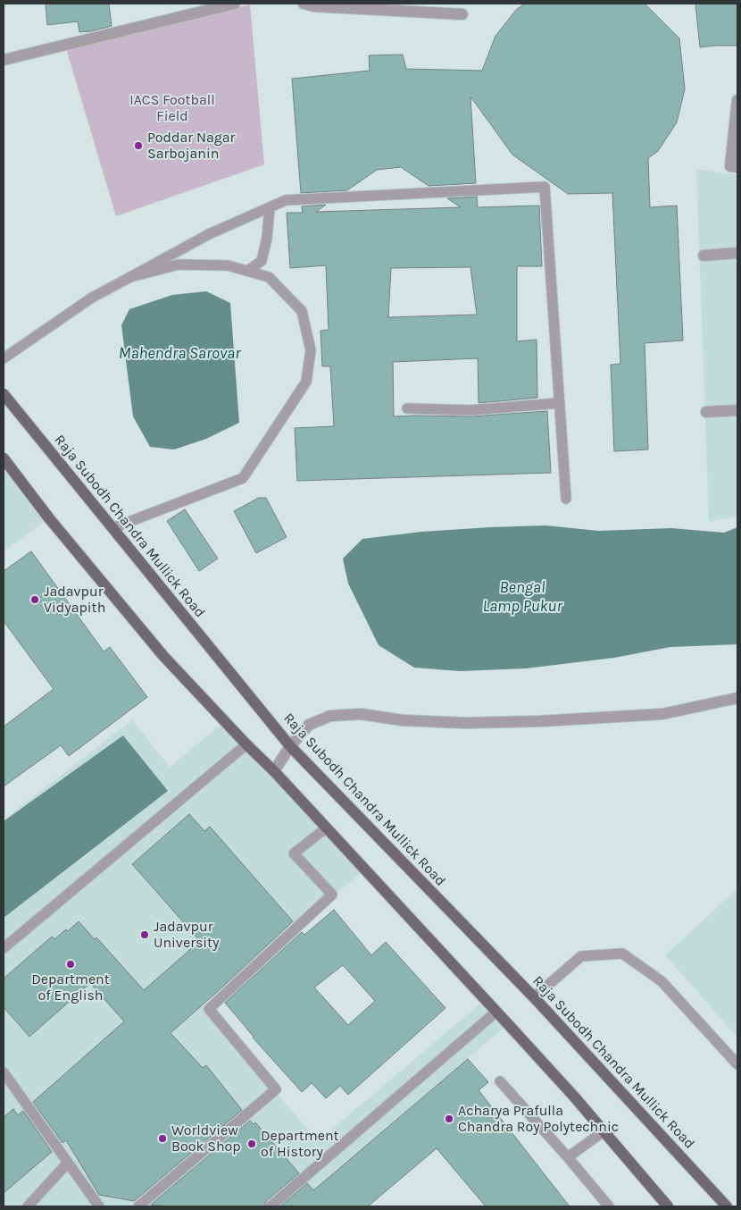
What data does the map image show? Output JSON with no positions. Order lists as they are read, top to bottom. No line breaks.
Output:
{"streets":{"main road":["Raja Subodh Chandra Mullick Road"]},"water":["Mahendra Sarovar","Bengal Lamp Pukur"],"parks":["IACS Football Field"],"places":["Poddar Nagar Sarbojanin","Jadavpur Vidyapith","Jadavpur University","Department of English","Acharya Prafulla Chandra Roy Polytechnic","Worldview Book Shop","Department of History"]}
